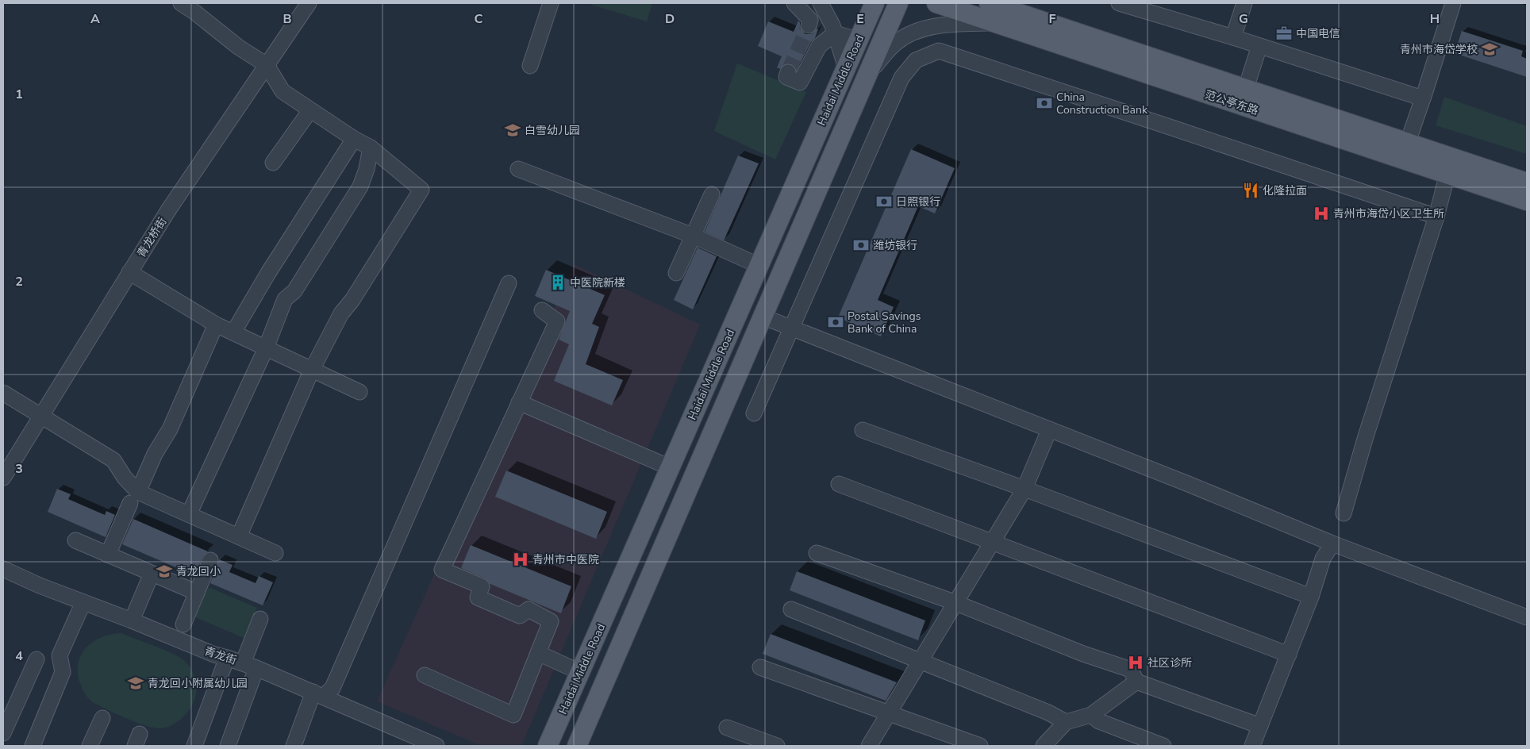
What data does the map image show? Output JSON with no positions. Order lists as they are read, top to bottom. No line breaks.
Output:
{"streets":{"main road":["Haidai Middle Road","范公亭东路"],"street":["青龙桥街","青龙街"]},"places":{"office":["中国电信"],"school or university":["青州市海岱学校","白雪幼儿园","青龙回小","青龙回小附属幼儿园"],"bank":["China Construction Bank","日照银行","潍坊银行","Postal Savings Bank of China"],"restaurant":["化隆拉面"],"hospital":["青州市海岱小区卫生所","青州市中医院","社区诊所"],"building":["中医院新楼"]},"grid":{"columns":["A","B","C","D","E","F","G","H"],"rows":["1","2","3","4"]}}
